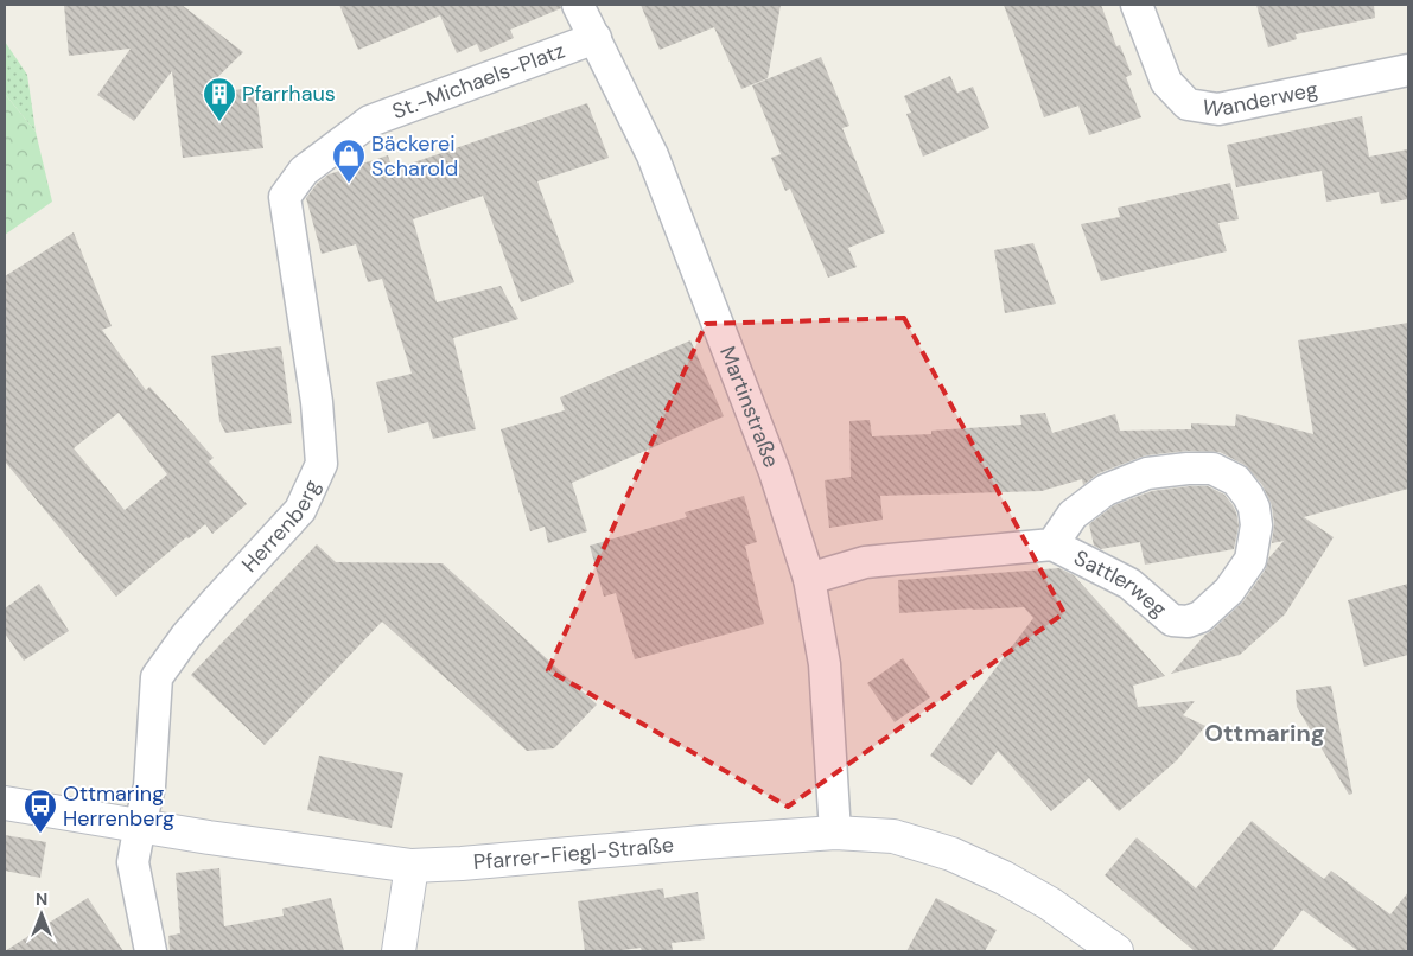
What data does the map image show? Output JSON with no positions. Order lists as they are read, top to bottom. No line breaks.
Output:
{"streets":{"main road":["Pfarrer-Fiegl-Straße"],"street":["St.-Michaels-Platz","Wanderweg","Martinstraße","Herrenberg","Sattlerweg"]},"crossings":[["St.-Michaels-Platz","Martinstraße"],["St.-Michaels-Platz","Herrenberg"],["Martinstraße","Sattlerweg"],["Martinstraße","Pfarrer-Fiegl-Straße"],["Herrenberg","Pfarrer-Fiegl-Straße"]],"districts":["Ottmaring"],"places":{"building":["Pfarrhaus"],"shop":["Bäckerei Scharold"],"bus stop":["Ottmaring Herrenberg"]},"north":"top"}
